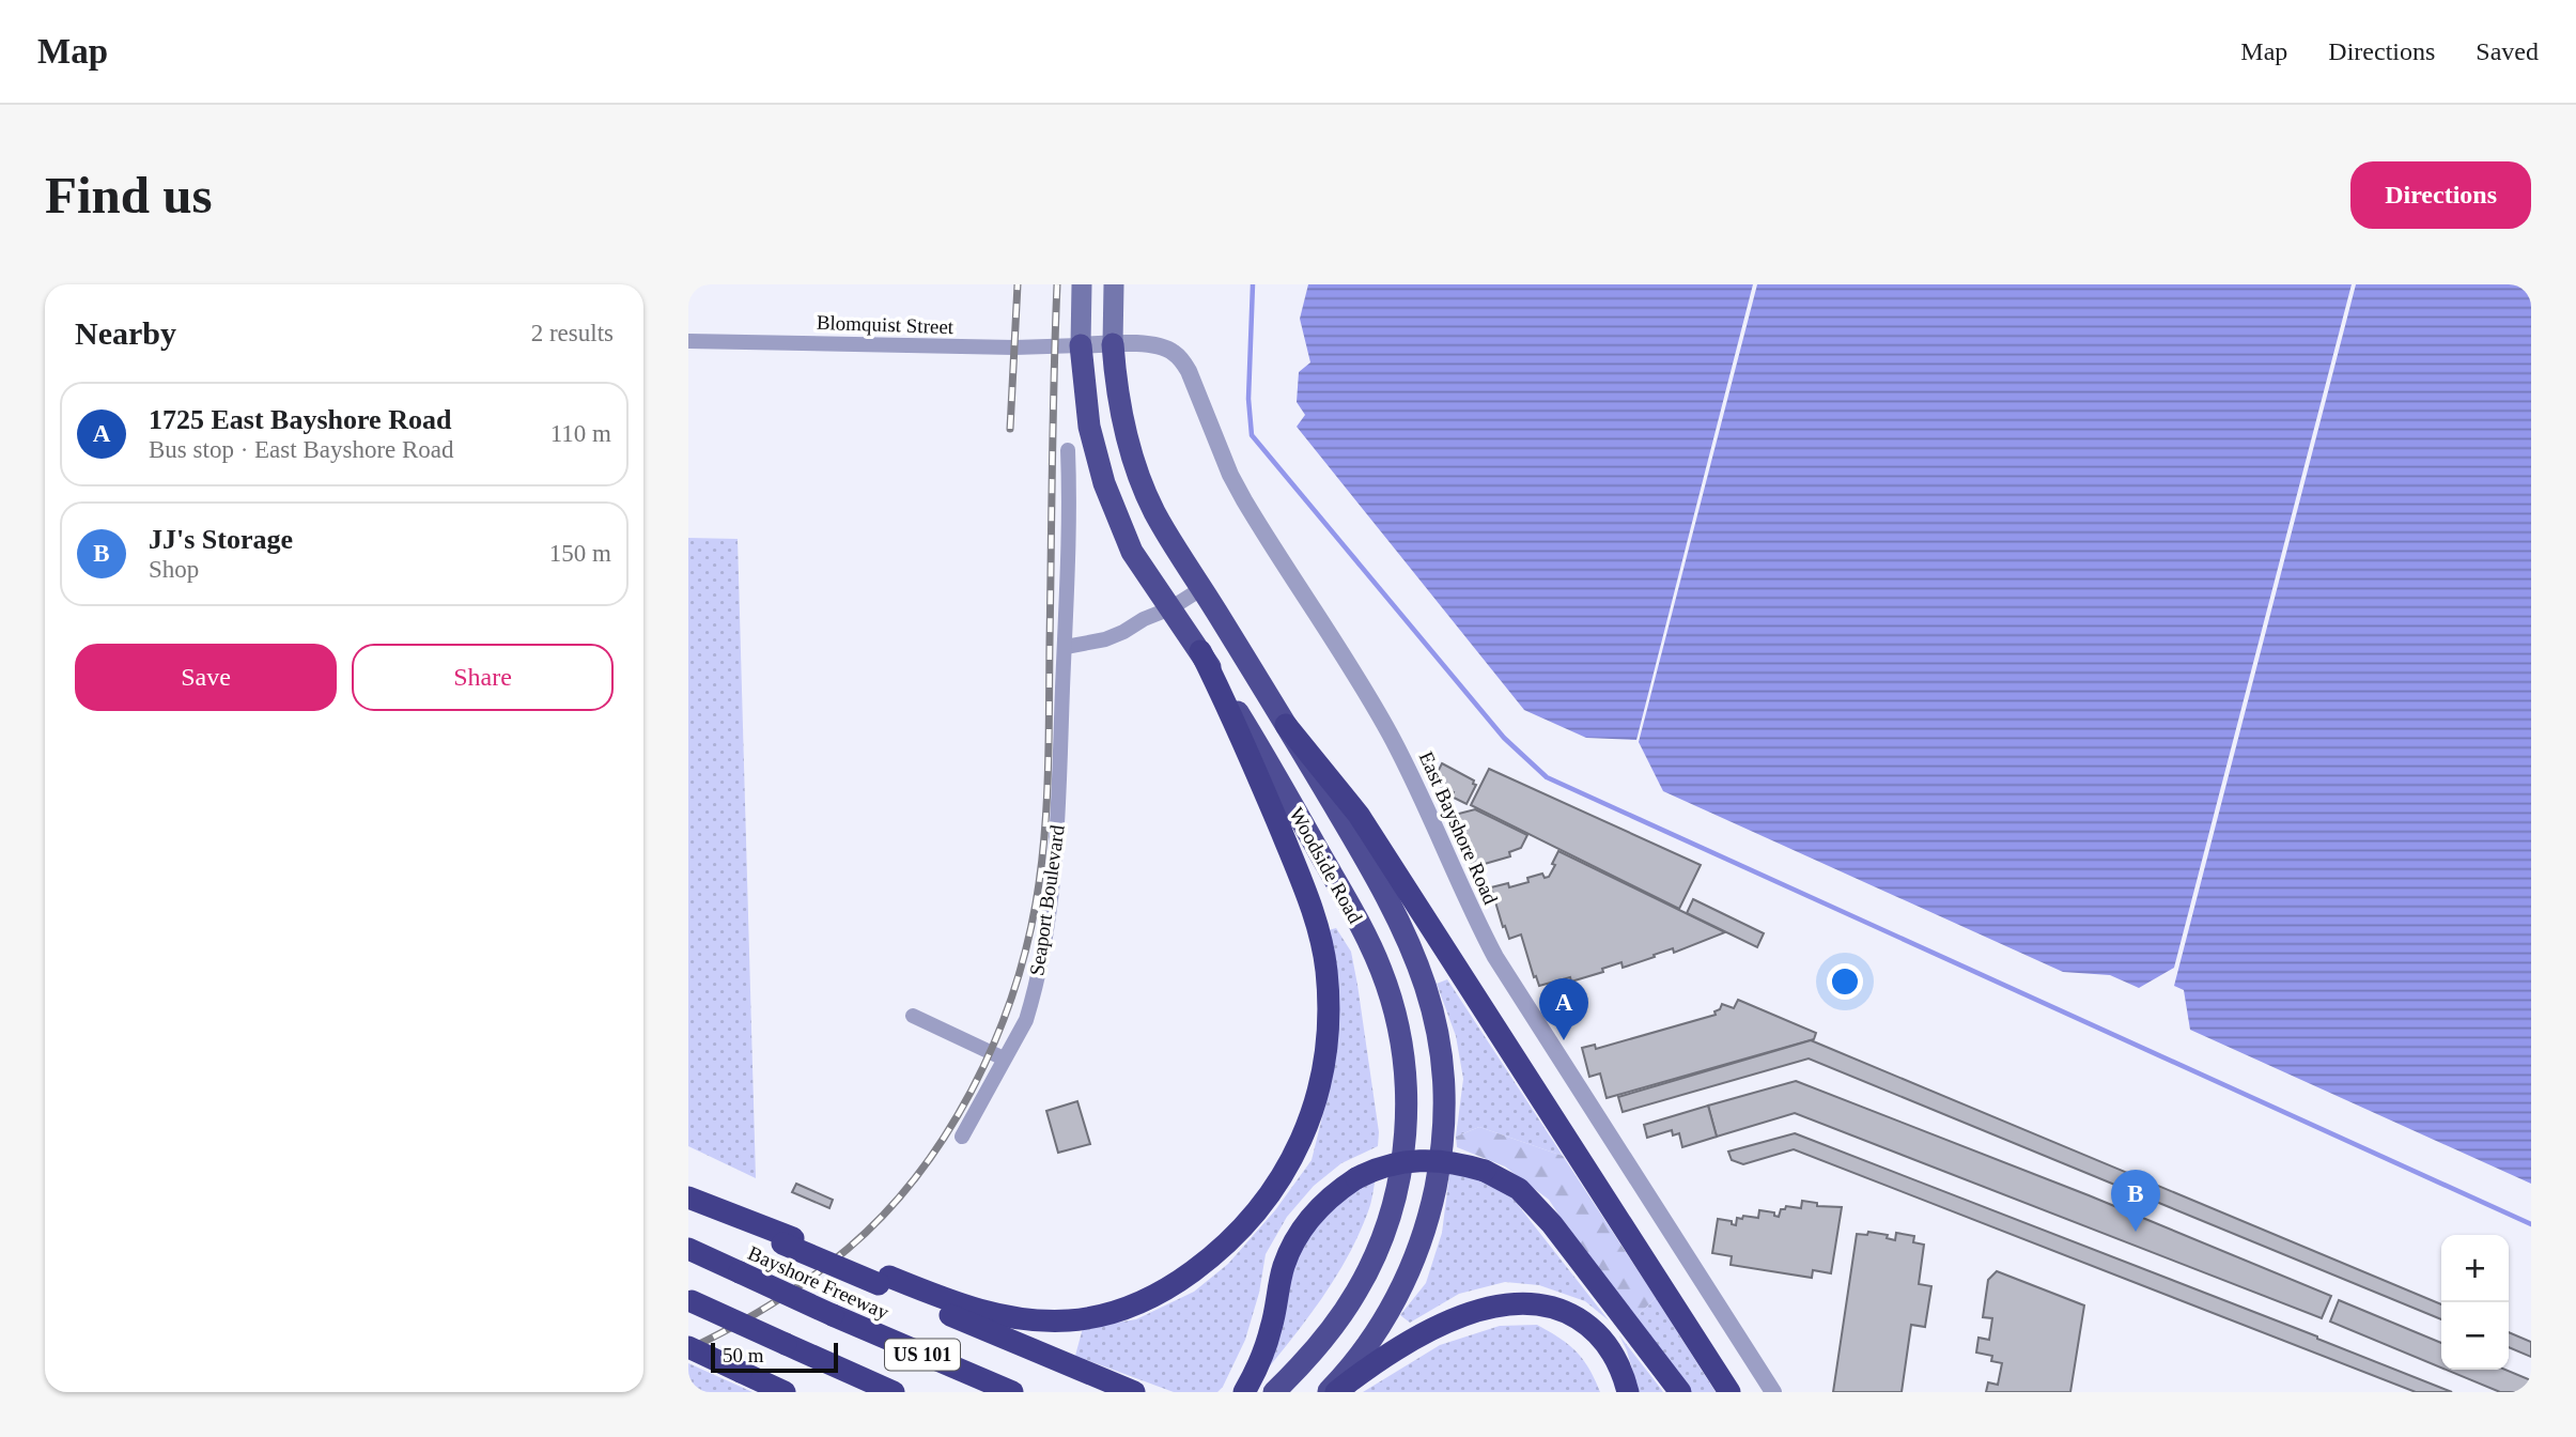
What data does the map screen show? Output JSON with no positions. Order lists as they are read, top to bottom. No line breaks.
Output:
{"streets":{"highway":["Woodside Road","Bayshore Freeway","US 101"],"street":["Blomquist Street","East Bayshore Road","Seaport Boulevard"]},"crossings":[["Blomquist Street","East Bayshore Road"],["Blomquist Street","Woodside Road"],["East Bayshore Road","Woodside Road"]],"scale_bar":"50 m","page":{"header":"Map","nav":["Map","Directions","Saved"],"buttons":["Directions",["Save","Share"]],"title":"Find us","heading":["Nearby","2 results"],"list":[{"mark":"A","name":"1725 East Bayshore Road","note":"Bus stop · East Bayshore Road","value":"110 m"},{"mark":"B","name":"JJ's Storage","note":"Shop","value":"150 m"}],"pins":["A","B"],"map_buttons":["+","−"],"scale":"50 m"}}
